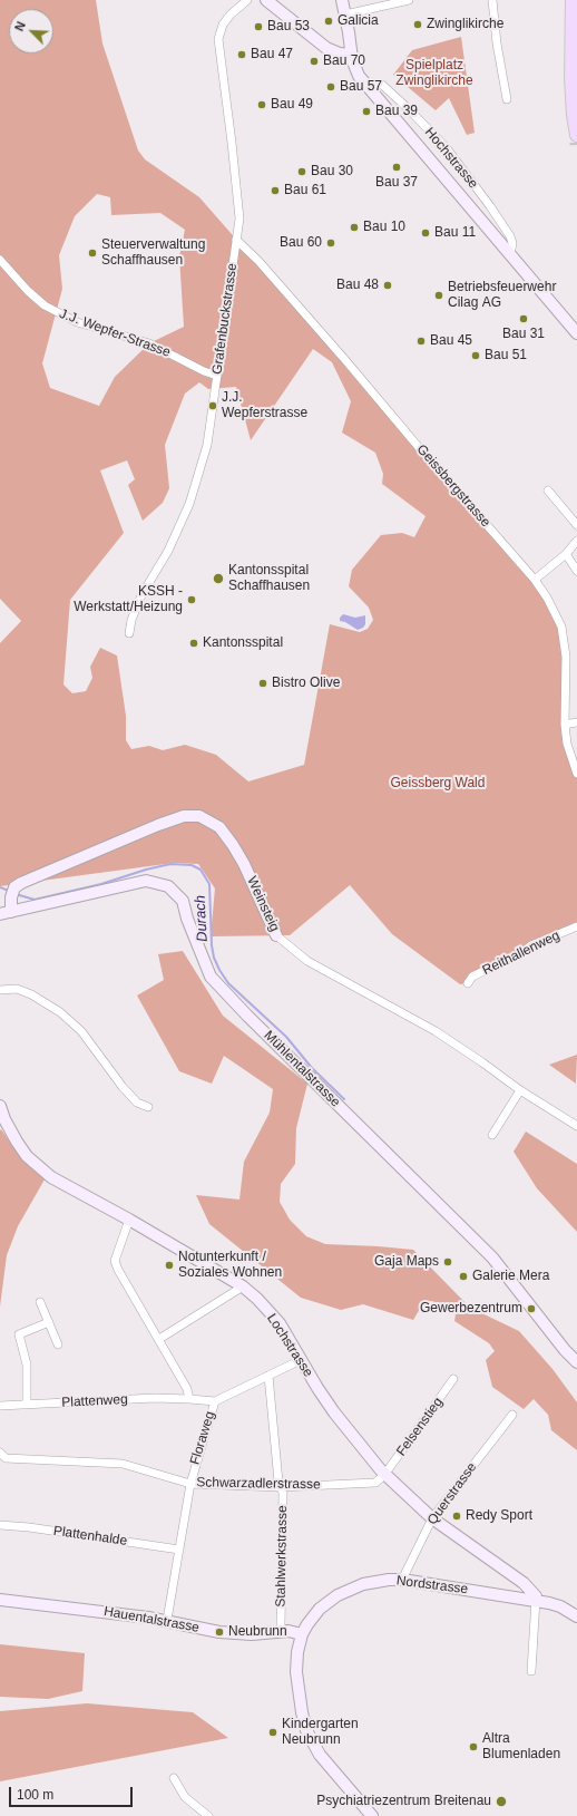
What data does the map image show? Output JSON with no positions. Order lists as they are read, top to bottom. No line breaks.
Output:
{"streets":{"street":["Hochstrasse","Grafenbuckstrasse","J.J. Wepfer-Strasse","Geissbergstrasse","Weinsteig","Reithallenweg","Mühlentalstrasse","Lochstrasse","Plattenweg","Felsenstieg","Floraweg","Schwarzadlerstrasse","Querstrasse","Plattenhalde","Stahlwerkstrasse","Nordstrasse","Hauentalstrasse"]},"crossings":[["Grafenbuckstrasse","J.J. Wepfer-Strasse"],["Grafenbuckstrasse","Geissbergstrasse"],["Weinsteig","Mühlentalstrasse"],["Lochstrasse","Felsenstieg"],["Lochstrasse","Floraweg"],["Lochstrasse","Schwarzadlerstrasse"],["Lochstrasse","Querstrasse"],["Lochstrasse","Nordstrasse"],["Plattenweg","Floraweg"],["Felsenstieg","Schwarzadlerstrasse"],["Floraweg","Schwarzadlerstrasse"],["Floraweg","Plattenhalde"],["Floraweg","Hauentalstrasse"],["Schwarzadlerstrasse","Stahlwerkstrasse"],["Querstrasse","Nordstrasse"],["Stahlwerkstrasse","Hauentalstrasse"],["Nordstrasse","Hauentalstrasse"]],"water":["Durach"],"parks":["Spielplatz Zwinglikirche","Geissberg Wald"],"places":["Galicia","Zwinglikirche","Bau 53","Bau 47","Bau 70","Bau 57","Bau 49","Bau 39","Bau 37","Bau 30","Bau 61","Bau 10","Bau 11","Bau 60","Steuerverwaltung Schaffhausen","Bau 48","Betriebsfeuerwehr Cilag AG","Bau 31","Bau 45","Bau 51","J.J. Wepferstrasse","Kantonsspital Schaffhausen","KSSH - Werkstatt/Heizung","Kantonsspital","Bistro Olive","Gaja Maps","Notunterkunft / Soziales Wohnen","Galerie Mera","Gewerbezentrum","Redy Sport","Neubrunn","Kindergarten Neubrunn","Altra Blumenladen","Psychiatriezentrum Breitenau"],"scale_bar":"100 m","north":"top left"}
